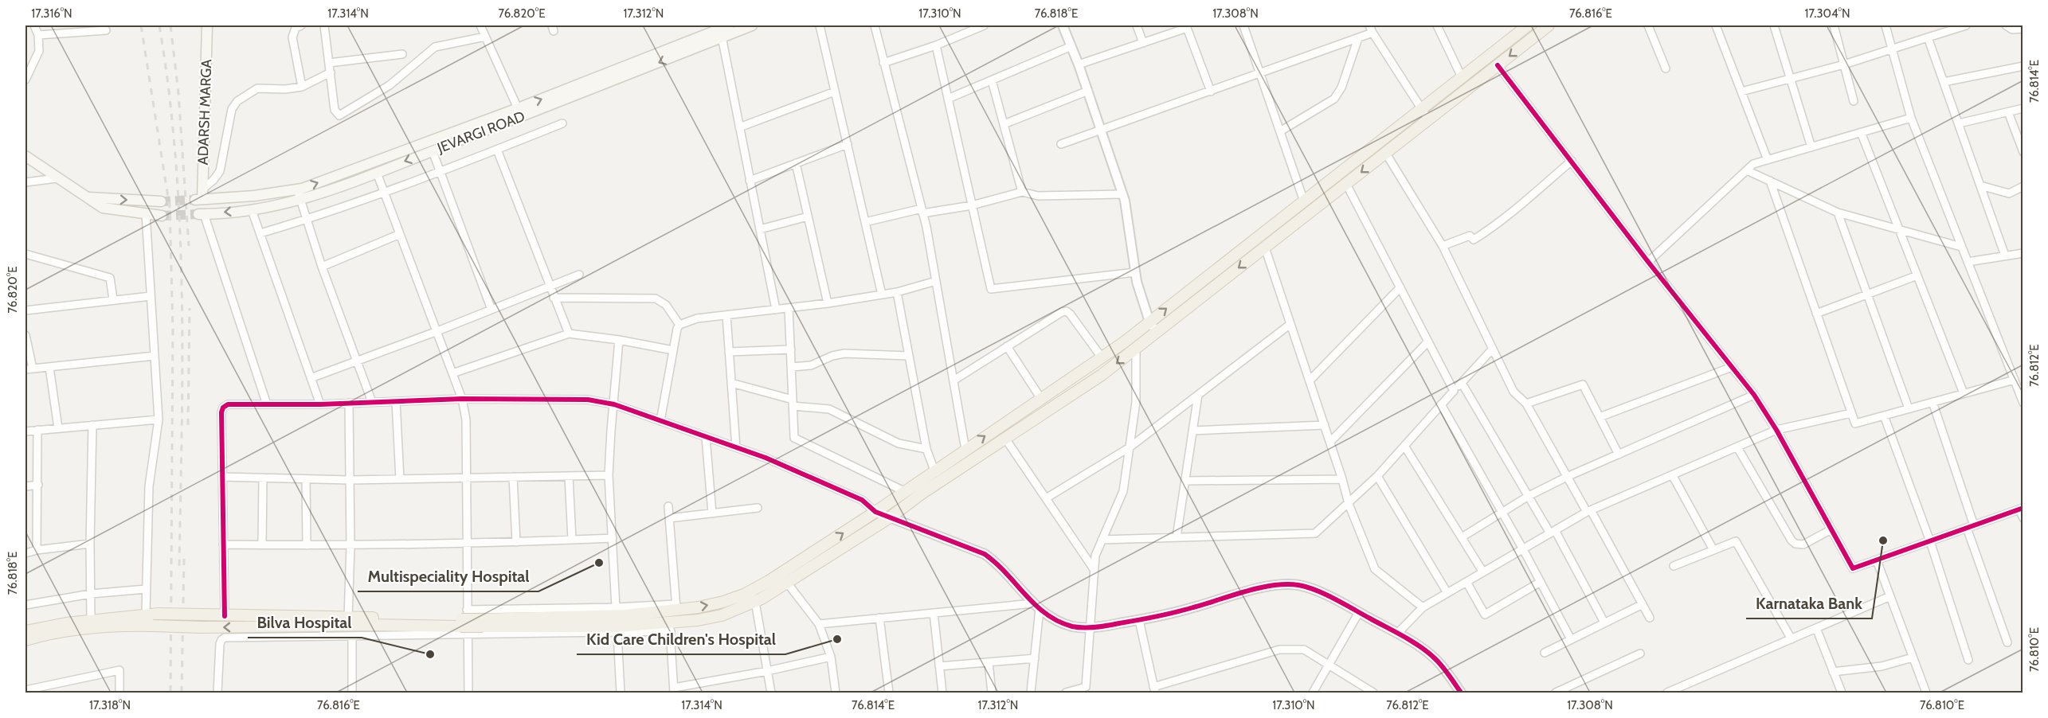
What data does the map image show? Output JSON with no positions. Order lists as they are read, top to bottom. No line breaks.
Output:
{"streets":{"main road":["ADARSH MARGA","JEVARGI ROAD"]},"places":["Karnataka Bank","Multispeciality Hospital","Kid Care Children's Hospital","Bilva Hospital"],"coordinates":["17.316°N","17.314°N","76.820°E","17.312°N","17.310°N","76.818°E","17.308°N","76.816°E","17.304°N","76.814°E","76.812°E","76.810°E","17.318°N"]}
